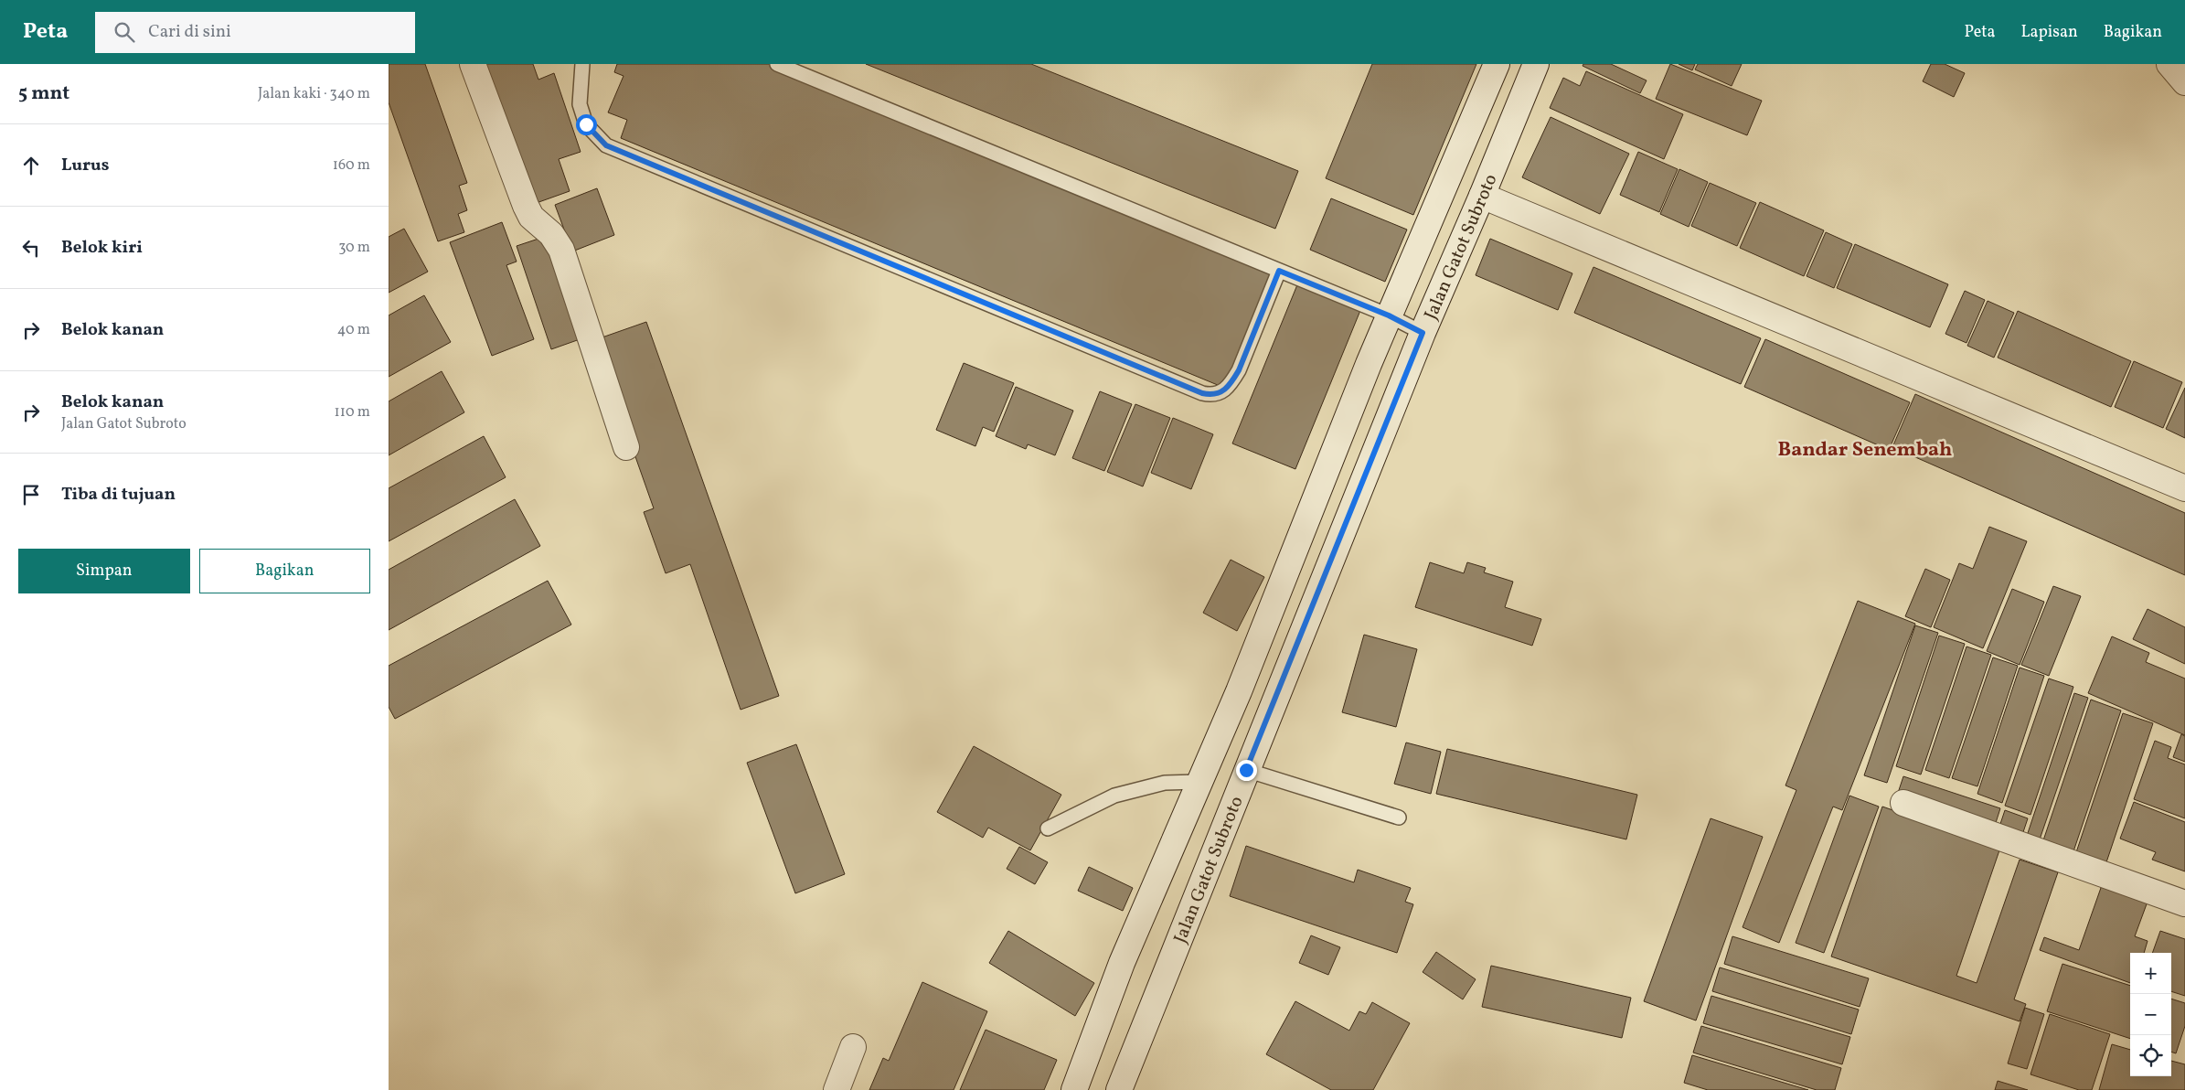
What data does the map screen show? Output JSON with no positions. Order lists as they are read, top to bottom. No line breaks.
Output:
{"streets":{"main road":["Jalan Gatot Subroto"]},"districts":["Bandar Senembah"],"page":{"header":"Peta","search":"Cari di sini","nav":["Peta","Lapisan","Bagikan"],"heading":["5 mnt","Jalan kaki · 340 m"],"list":[["Lurus","160 m"],["Belok kiri","30 m"],["Belok kanan","40 m"],["Belok kanan","Jalan Gatot Subroto","110 m"],"Tiba di tujuan"],"buttons":["Simpan","Bagikan"],"map_buttons":["+","−"]}}
